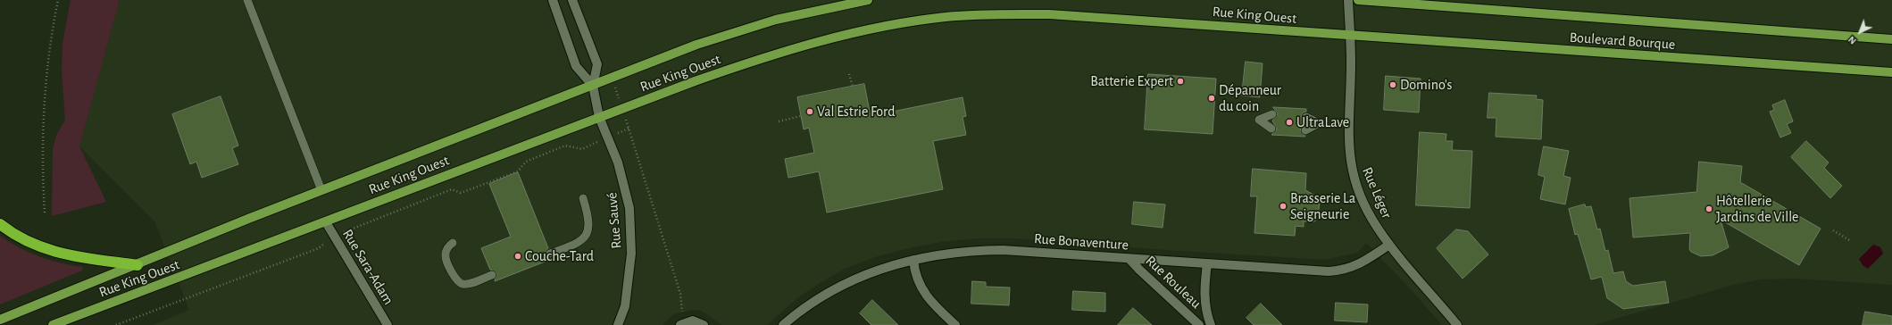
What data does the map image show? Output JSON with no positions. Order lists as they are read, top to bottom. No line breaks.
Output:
{"streets":{"main road":["Rue King Ouest","Boulevard Bourque"],"street":["Rue Léger","Rue Sauvé","Rue Bonaventure","Rue Sara-Adam","Rue Rouleau"]},"crossings":[["Rue King Ouest","Boulevard Bourque"],["Rue King Ouest","Rue Léger"],["Rue King Ouest","Rue Sauvé"],["Rue King Ouest","Rue Sara-Adam"],["Boulevard Bourque","Rue Léger"],["Rue Léger","Rue Bonaventure"],["Rue Bonaventure","Rue Rouleau"]],"places":["Batterie Expert","Domino's","Dépanneur du coin","Val Estrie Ford","UltraLave","Brasserie La Seigneurie","Hôtellerie Jardins de Ville","Couche-Tard"],"north":"bottom left"}
